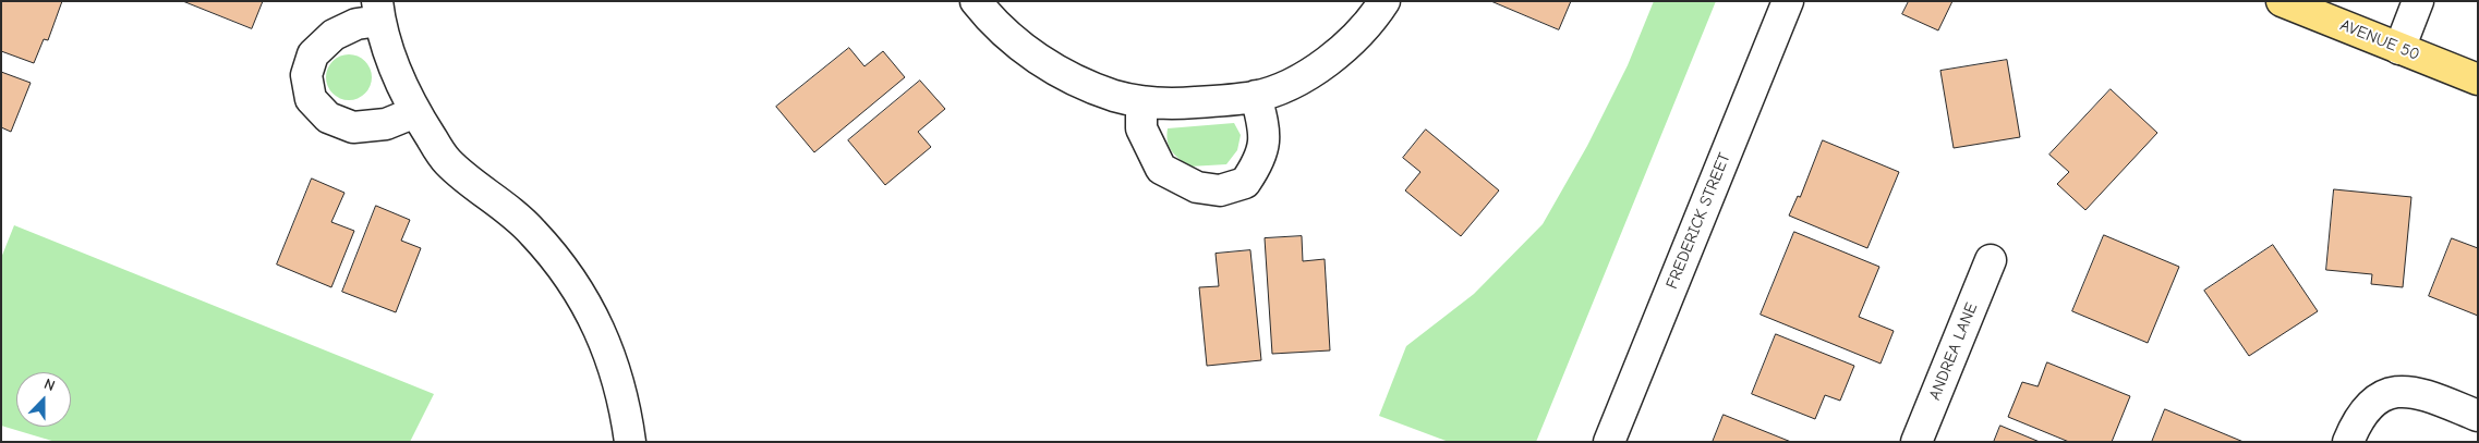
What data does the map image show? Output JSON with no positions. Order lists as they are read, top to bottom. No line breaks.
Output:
{"streets":{"main road":["AVENUE 50"],"street":["FREDERICK STREET","ANDREA LANE"]},"north":"top"}
